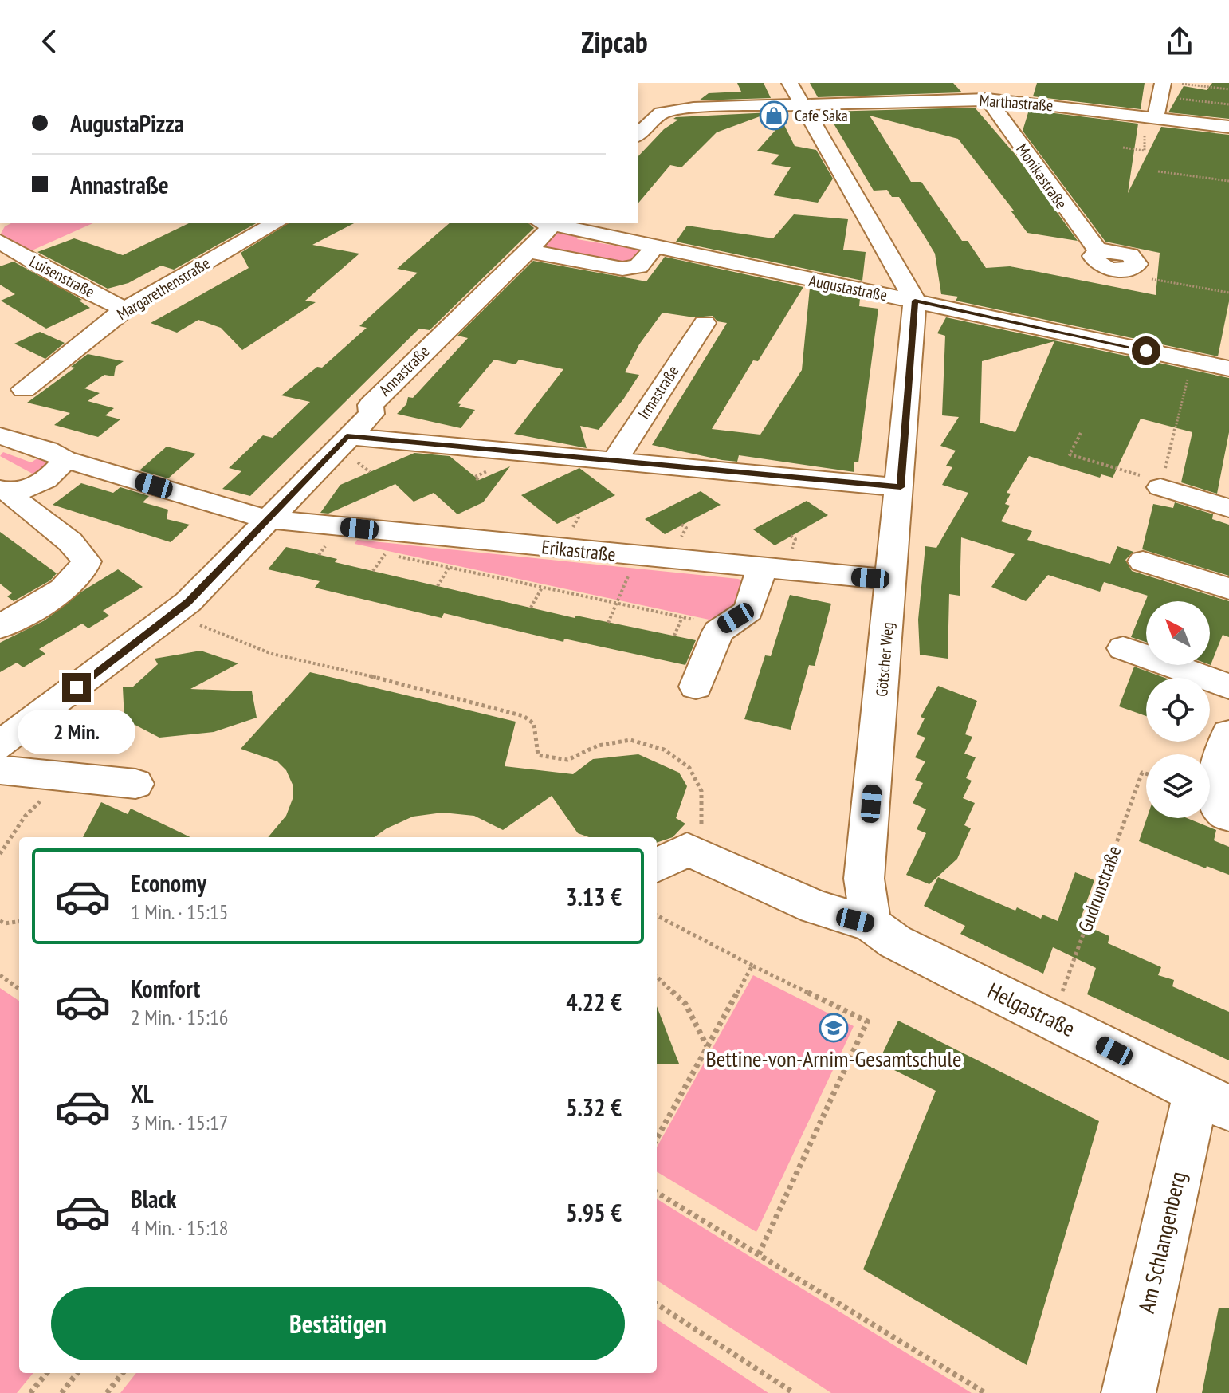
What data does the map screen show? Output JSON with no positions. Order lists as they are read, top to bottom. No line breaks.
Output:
{"streets":{"street":["Marthastraße","Monikastraße","Luisenstraße","Augustastraße","Margarethenstraße","Annastraße","Irmastraße","Erikastraße","Götscher Weg","Helgastraße","Am Schlangenberg"],"path":["Gudrunstraße"]},"crossings":[["Marthastraße","Monikastraße"],["Luisenstraße","Margarethenstraße"],["Augustastraße","Götscher Weg"],["Annastraße","Erikastraße"],["Erikastraße","Götscher Weg"],["Götscher Weg","Helgastraße"],["Gudrunstraße","Helgastraße"],["Helgastraße","Am Schlangenberg"]],"places":{"shop":["Cafe Saka"],"school or university":["Bettine-von-Arnim-Gesamtschule"]},"north":"top left","page":{"header":"Zipcab","banner":["AugustaPizza","Annastraße"],"bubble":"2 Min.","list":[{"name":"Economy","note":"1 Min. · 15:15","value":"3.13 €"},{"name":"Komfort","note":"2 Min. · 15:16","value":"4.22 €"},{"name":"XL","note":"3 Min. · 15:17","value":"5.32 €"},{"name":"Black","note":"4 Min. · 15:18","value":"5.95 €"}],"buttons":"Bestätigen"}}
